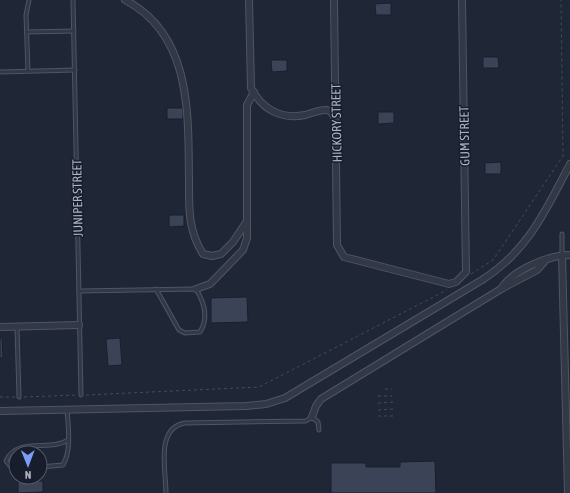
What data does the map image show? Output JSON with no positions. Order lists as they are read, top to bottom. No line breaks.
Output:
{"streets":{"street":["HICKORY STREET","GUM STREET"],"lane":["JUNIPER STREET"]},"crossings":[["HICKORY STREET","GUM STREET"]],"north":"bottom"}
